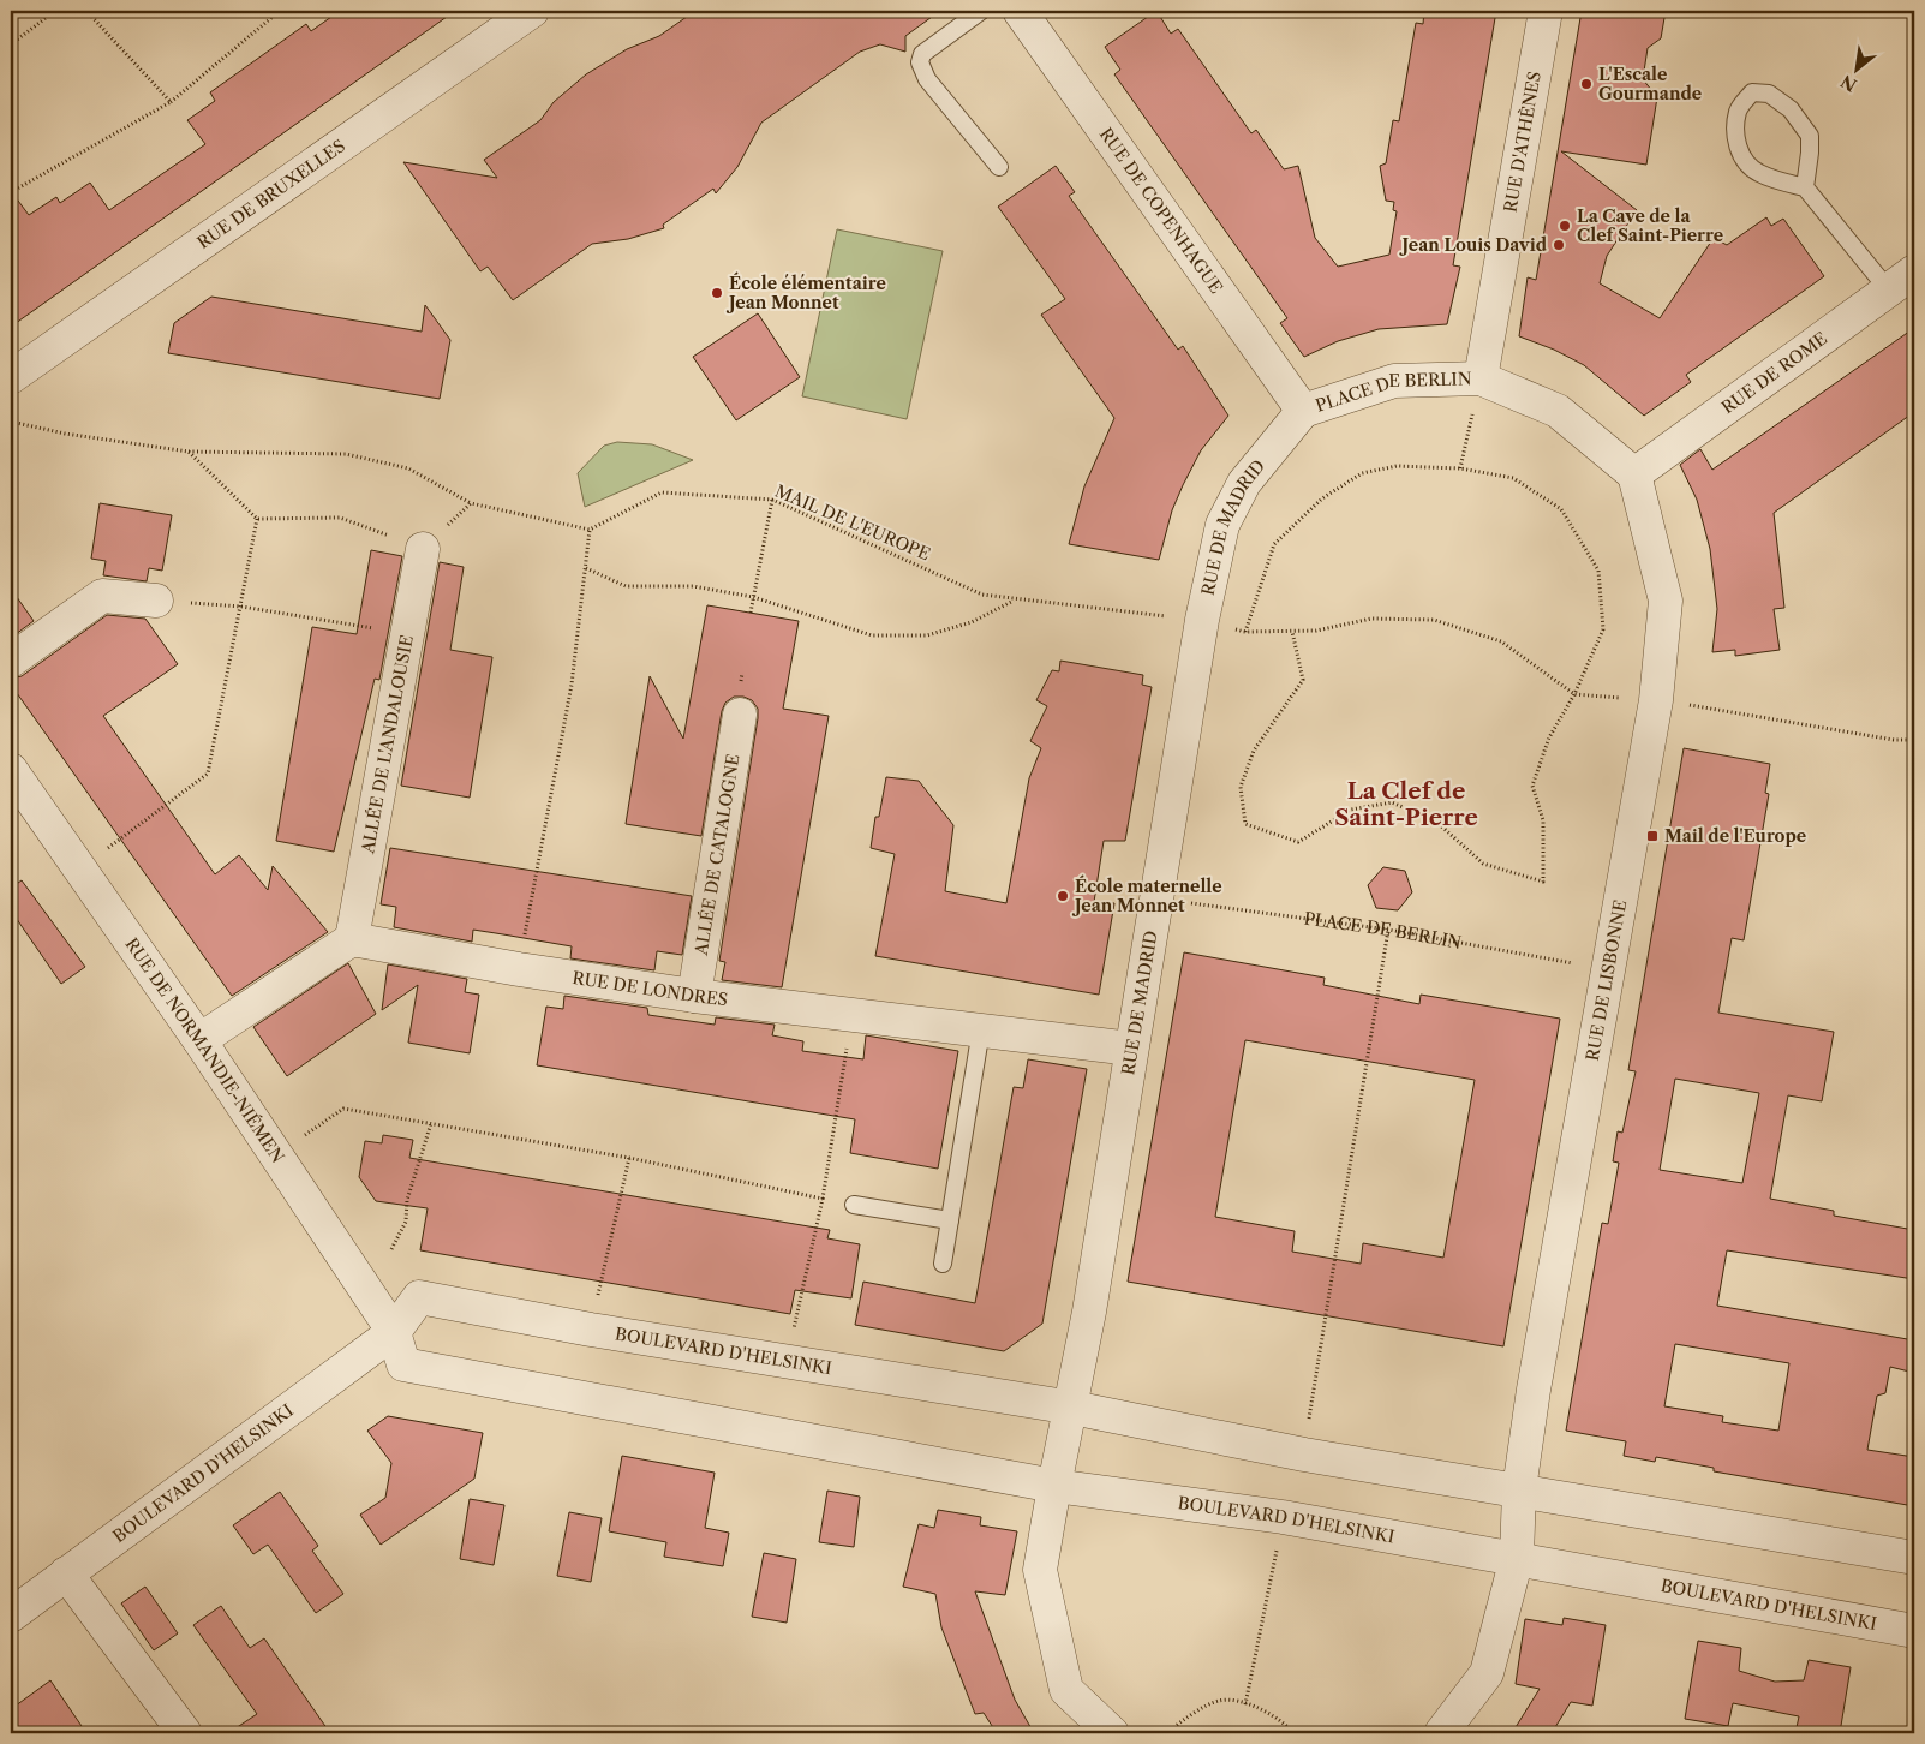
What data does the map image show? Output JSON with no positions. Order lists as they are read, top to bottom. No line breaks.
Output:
{"streets":{"street":["RUE D'ATHÈNES","RUE DE BRUXELLES","RUE DE COPENHAGUE","RUE DE ROME","PLACE DE BERLIN","RUE DE MADRID","ALLÉE DE L'ANDALOUSIE","ALLÉE DE CATALOGNE","RUE DE LISBONNE","RUE DE LONDRES","RUE DE NORMANDIE-NIÉMEN","BOULEVARD D'HELSINKI"],"path":["MAIL DE L'EUROPE"]},"crossings":[["RUE D'ATHÈNES","PLACE DE BERLIN"],["RUE DE COPENHAGUE","PLACE DE BERLIN"],["RUE DE COPENHAGUE","RUE DE MADRID"],["RUE DE ROME","PLACE DE BERLIN"],["RUE DE ROME","RUE DE LISBONNE"],["PLACE DE BERLIN","RUE DE MADRID"],["PLACE DE BERLIN","RUE DE LISBONNE"],["MAIL DE L'EUROPE","RUE DE MADRID"],["RUE DE MADRID","RUE DE LONDRES"],["RUE DE MADRID","BOULEVARD D'HELSINKI"],["ALLÉE DE L'ANDALOUSIE","RUE DE LONDRES"],["ALLÉE DE CATALOGNE","RUE DE LONDRES"],["RUE DE LISBONNE","BOULEVARD D'HELSINKI"],["RUE DE NORMANDIE-NIÉMEN","BOULEVARD D'HELSINKI"]],"districts":["La Clef de Saint-Pierre"],"places":{"other":["L'Escale Gourmande","La Cave de la Clef Saint-Pierre","Jean Louis David","École élémentaire Jean Monnet","École maternelle Jean Monnet"],"transit":["Mail de l'Europe"]},"north":"bottom left"}
